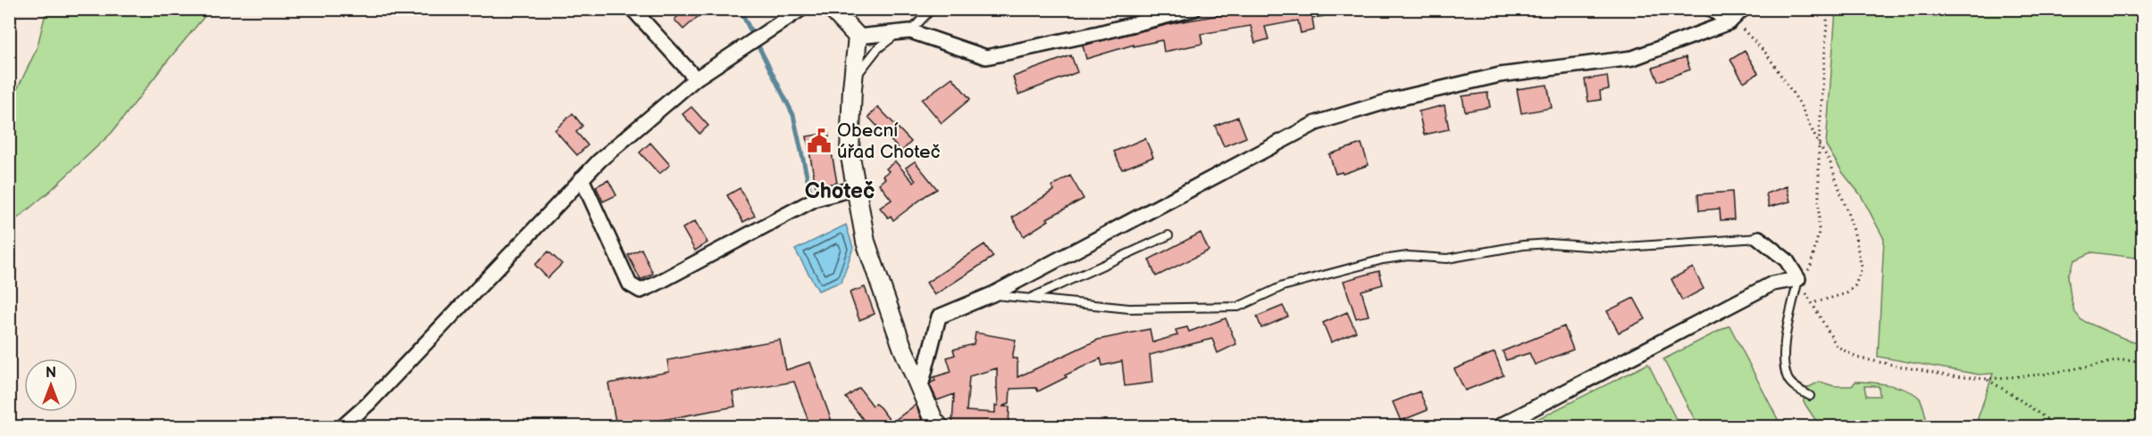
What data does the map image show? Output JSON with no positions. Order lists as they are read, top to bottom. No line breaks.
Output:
{"districts":["Choteč"],"places":{"public building":["Obecní úřad Choteč"]},"north":"top"}
